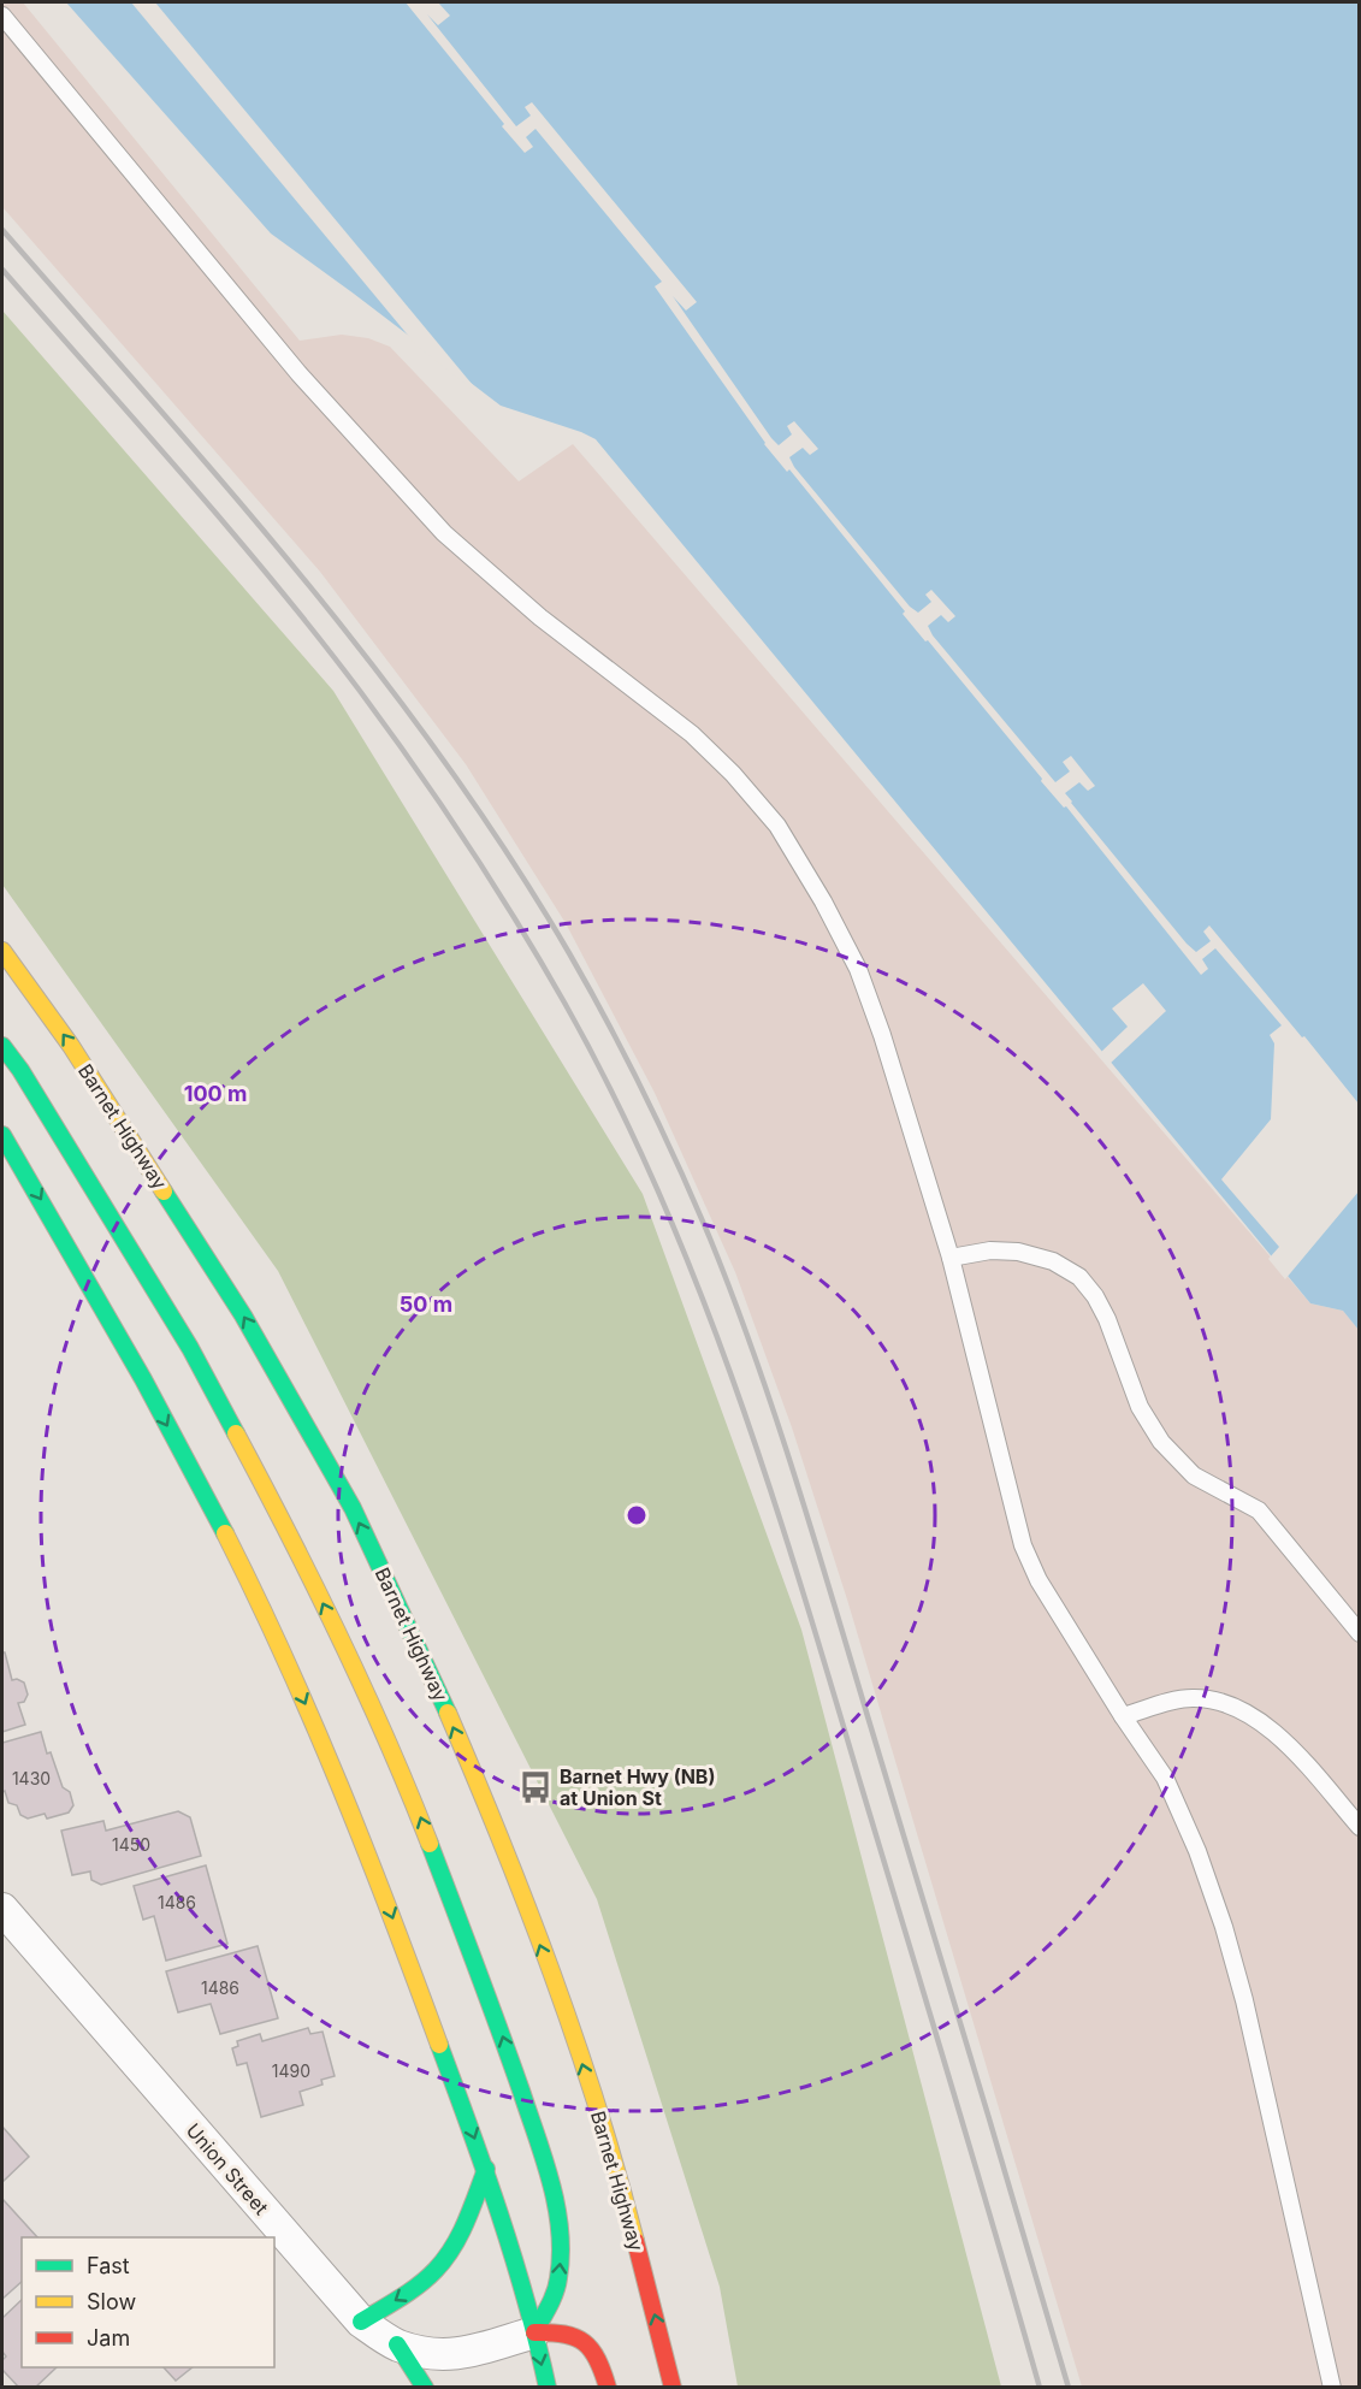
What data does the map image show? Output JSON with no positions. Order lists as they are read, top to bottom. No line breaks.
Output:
{"streets":{"main road":["Barnet Highway"],"street":["Union Street"]},"places":{"bus stop":["Barnet Hwy (NB) at Union St"]},"house_numbers":["1430","1450","1486","1486","1490"],"legend":["Fast","Slow","Jam"],"rings":["100 m","50 m"]}
